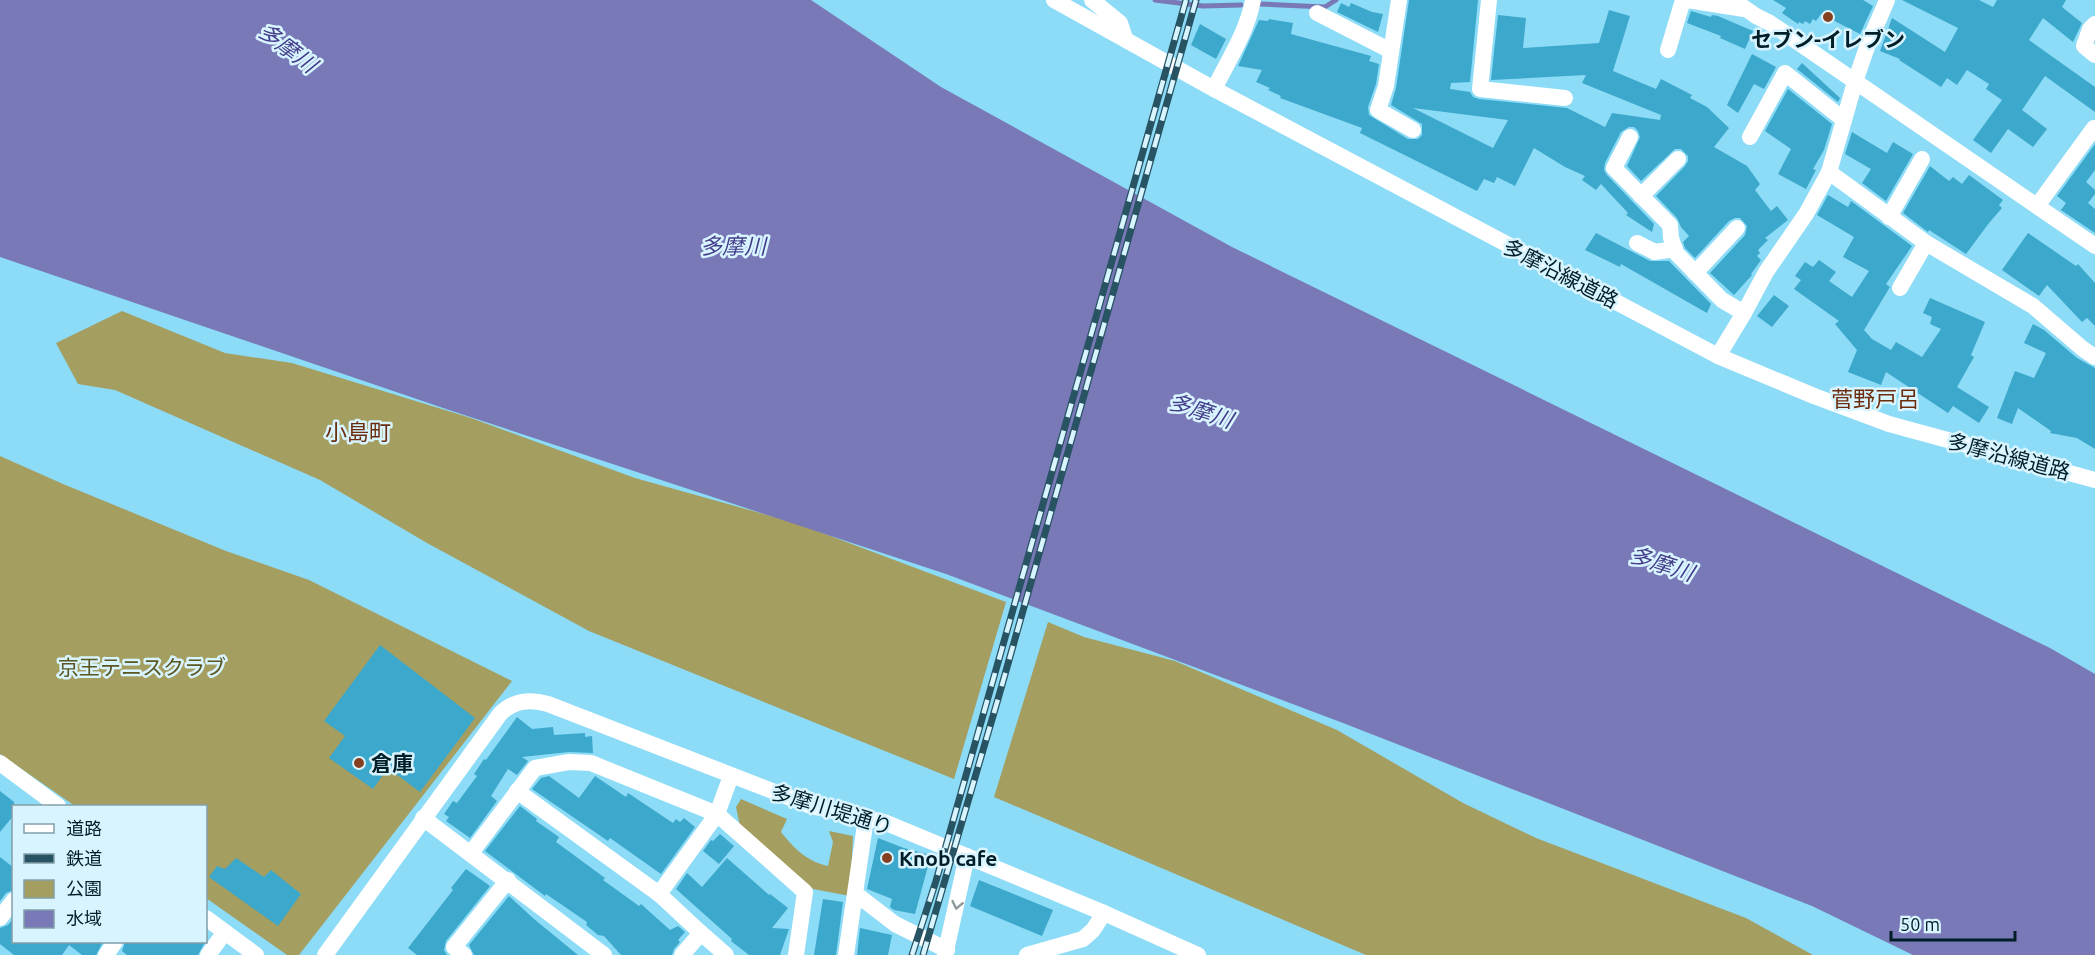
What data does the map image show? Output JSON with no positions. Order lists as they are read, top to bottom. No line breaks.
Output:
{"streets":{"street":["多摩沿線道路","多摩川堤通り"]},"districts":["菅野戸呂","小島町"],"water":["多摩川"],"parks":["京王テニスクラブ"],"places":["セブン-イレブン","倉庫","Knob cafe"],"legend":["道路","鉄道","公園","水域"],"scale_bar":"50 m"}
